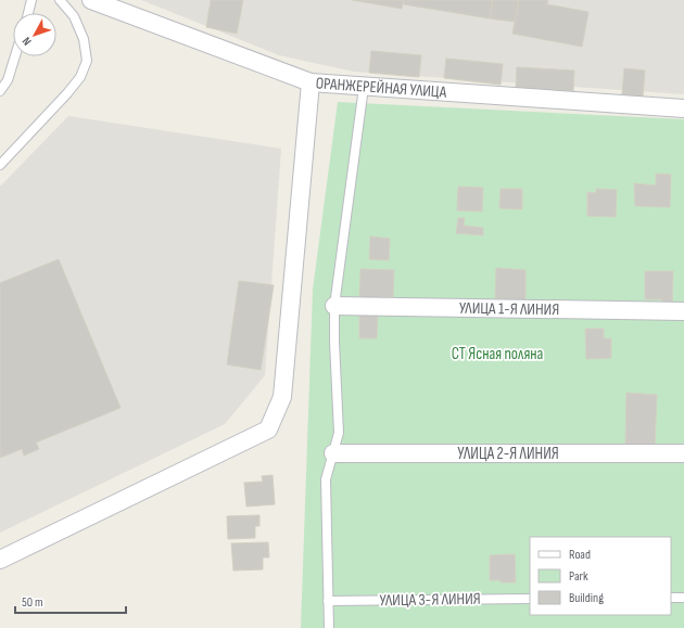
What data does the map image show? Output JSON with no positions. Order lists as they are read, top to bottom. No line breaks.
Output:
{"streets":{"street":["ОРАНЖЕРЕЙНАЯ УЛИЦА","УЛИЦА 1-Я ЛИНИЯ","УЛИЦА 2-Я ЛИНИЯ"],"lane":["УЛИЦА 3-Я ЛИНИЯ"]},"parks":["СТ Ясная поляна"],"legend":["Road","Park","Building"],"scale_bar":"50 m","north":"bottom left"}
